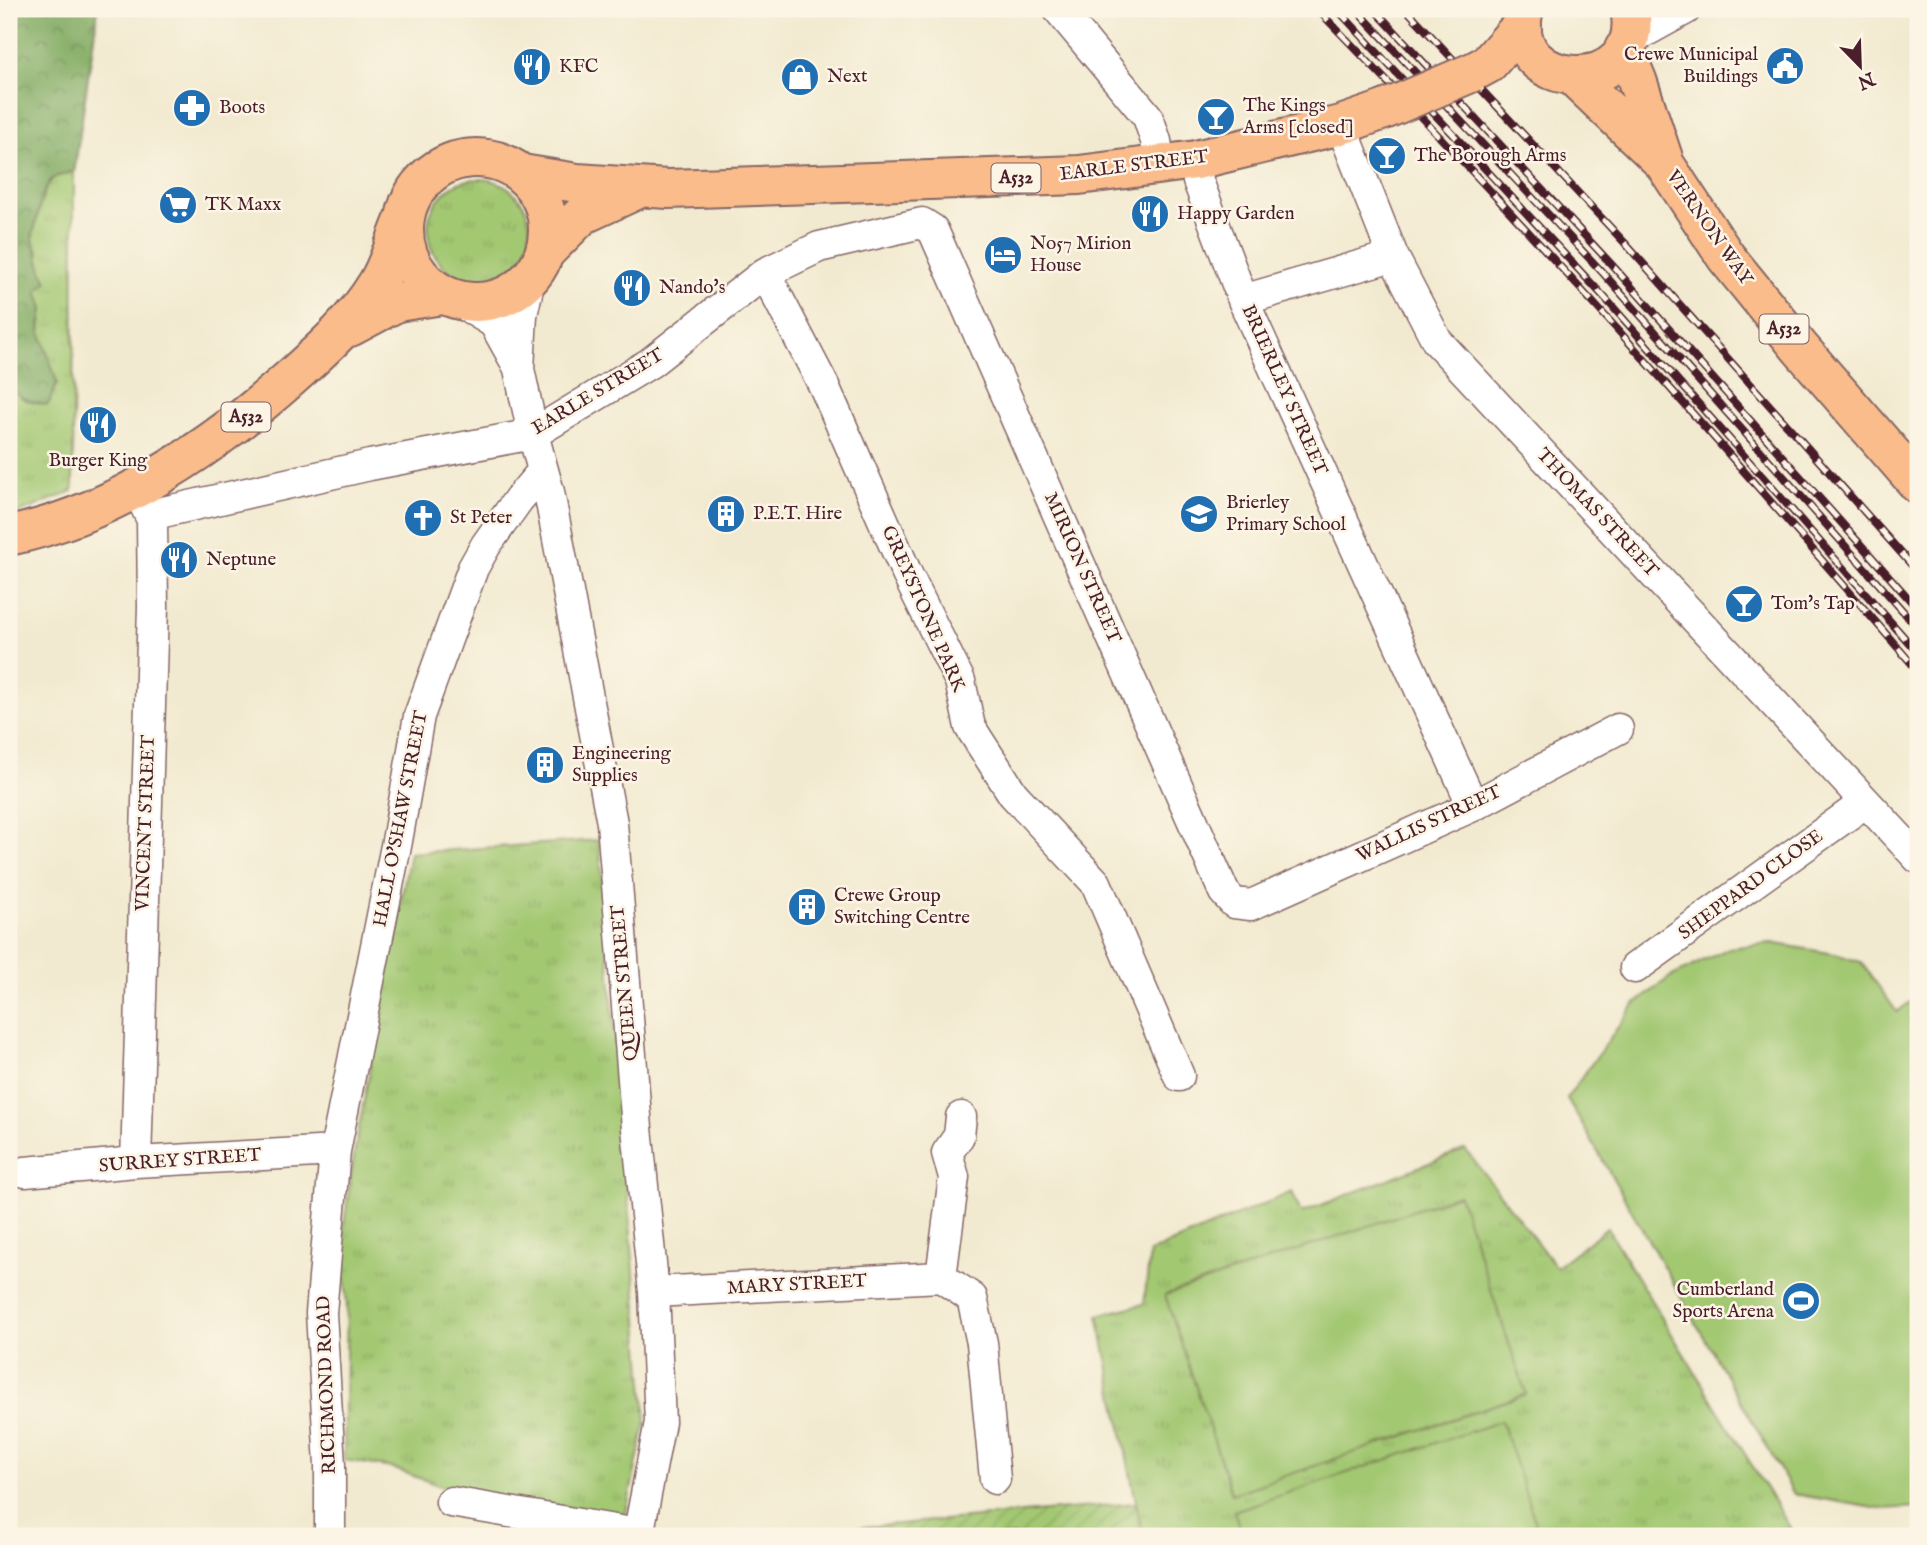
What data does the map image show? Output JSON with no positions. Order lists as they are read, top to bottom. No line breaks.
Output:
{"streets":{"main road":["EARLE STREET","A532","VERNON WAY"],"street":["BRIERLEY STREET","THOMAS STREET","MIRION STREET","GREYSTONE PARK","HALL O'SHAW STREET","VINCENT STREET","WALLIS STREET","SHEPPARD CLOSE","QUEEN STREET","SURREY STREET","MARY STREET","RICHMOND ROAD"]},"crossings":[["EARLE STREET","VERNON WAY"],["EARLE STREET","BRIERLEY STREET"],["EARLE STREET","THOMAS STREET"],["EARLE STREET","MIRION STREET"],["EARLE STREET","GREYSTONE PARK"],["EARLE STREET","VINCENT STREET"],["EARLE STREET","QUEEN STREET"],["BRIERLEY STREET","WALLIS STREET"],["THOMAS STREET","SHEPPARD CLOSE"],["MIRION STREET","WALLIS STREET"],["HALL O'SHAW STREET","QUEEN STREET"],["HALL O'SHAW STREET","SURREY STREET"],["HALL O'SHAW STREET","RICHMOND ROAD"],["VINCENT STREET","SURREY STREET"],["QUEEN STREET","MARY STREET"],["SURREY STREET","RICHMOND ROAD"]],"places":{"public building":["Crewe Municipal Buildings"],"restaurant":["KFC","Happy Garden","Nando's","Burger King","Neptune"],"shop":["Next"],"pharmacy":["Boots"],"bar":["The Kings Arms [closed]","The Borough Arms","Tom's Tap"],"supermarket":["TK Maxx"],"hotel":["No57 Mirion House"],"building":["P.E.T. Hire","Engineering Supplies","Crewe Group Switching Centre"],"school or university":["Brierley Primary School"],"church":["St Peter"],"sports":["Cumberland Sports Arena"]},"north":"bottom right"}
